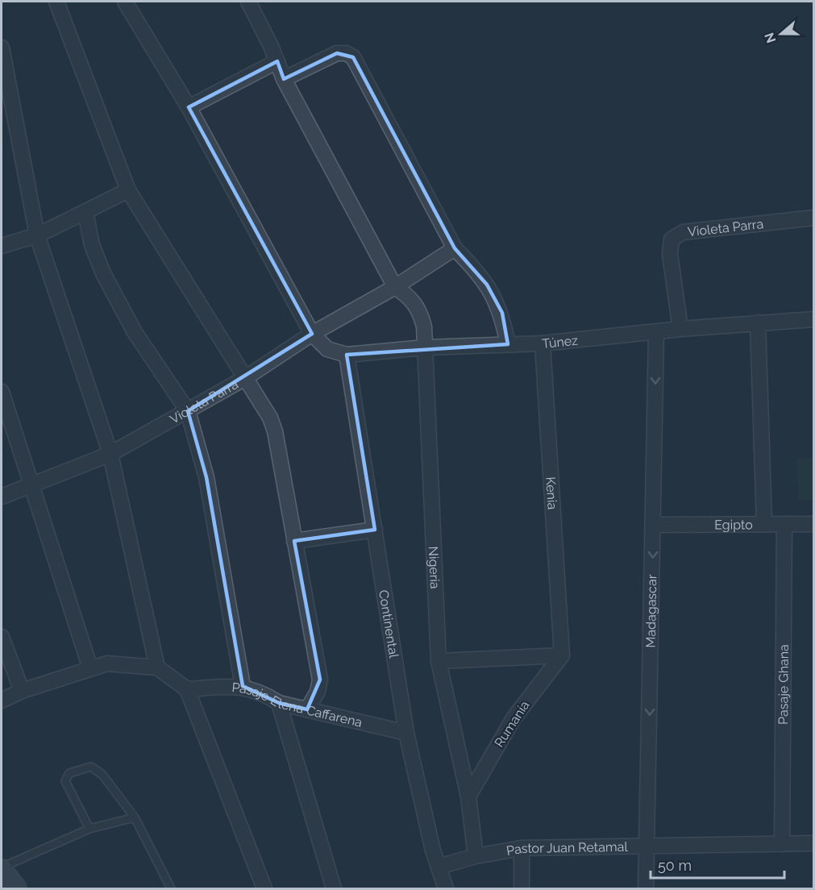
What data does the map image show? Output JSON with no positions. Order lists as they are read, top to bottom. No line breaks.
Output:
{"streets":{"street":["Violeta Parra","Túnez","Kenia","Egipto","Nigeria","Madagascar","Continental","Pasaje Ghana","Pasaje Elena Caffarena","Rumanía","Pastor Juan Retamal"]},"crossings":[["Violeta Parra","Túnez"],["Violeta Parra","Nigeria"],["Túnez","Kenia"],["Túnez","Nigeria"],["Túnez","Madagascar"],["Túnez","Continental"],["Kenia","Rumanía"],["Egipto","Madagascar"],["Egipto","Pasaje Ghana"],["Nigeria","Rumanía"],["Nigeria","Pastor Juan Retamal"],["Madagascar","Pastor Juan Retamal"],["Continental","Pasaje Elena Caffarena"],["Continental","Pastor Juan Retamal"],["Pasaje Ghana","Pastor Juan Retamal"]],"scale_bar":"50 m","north":"left"}
